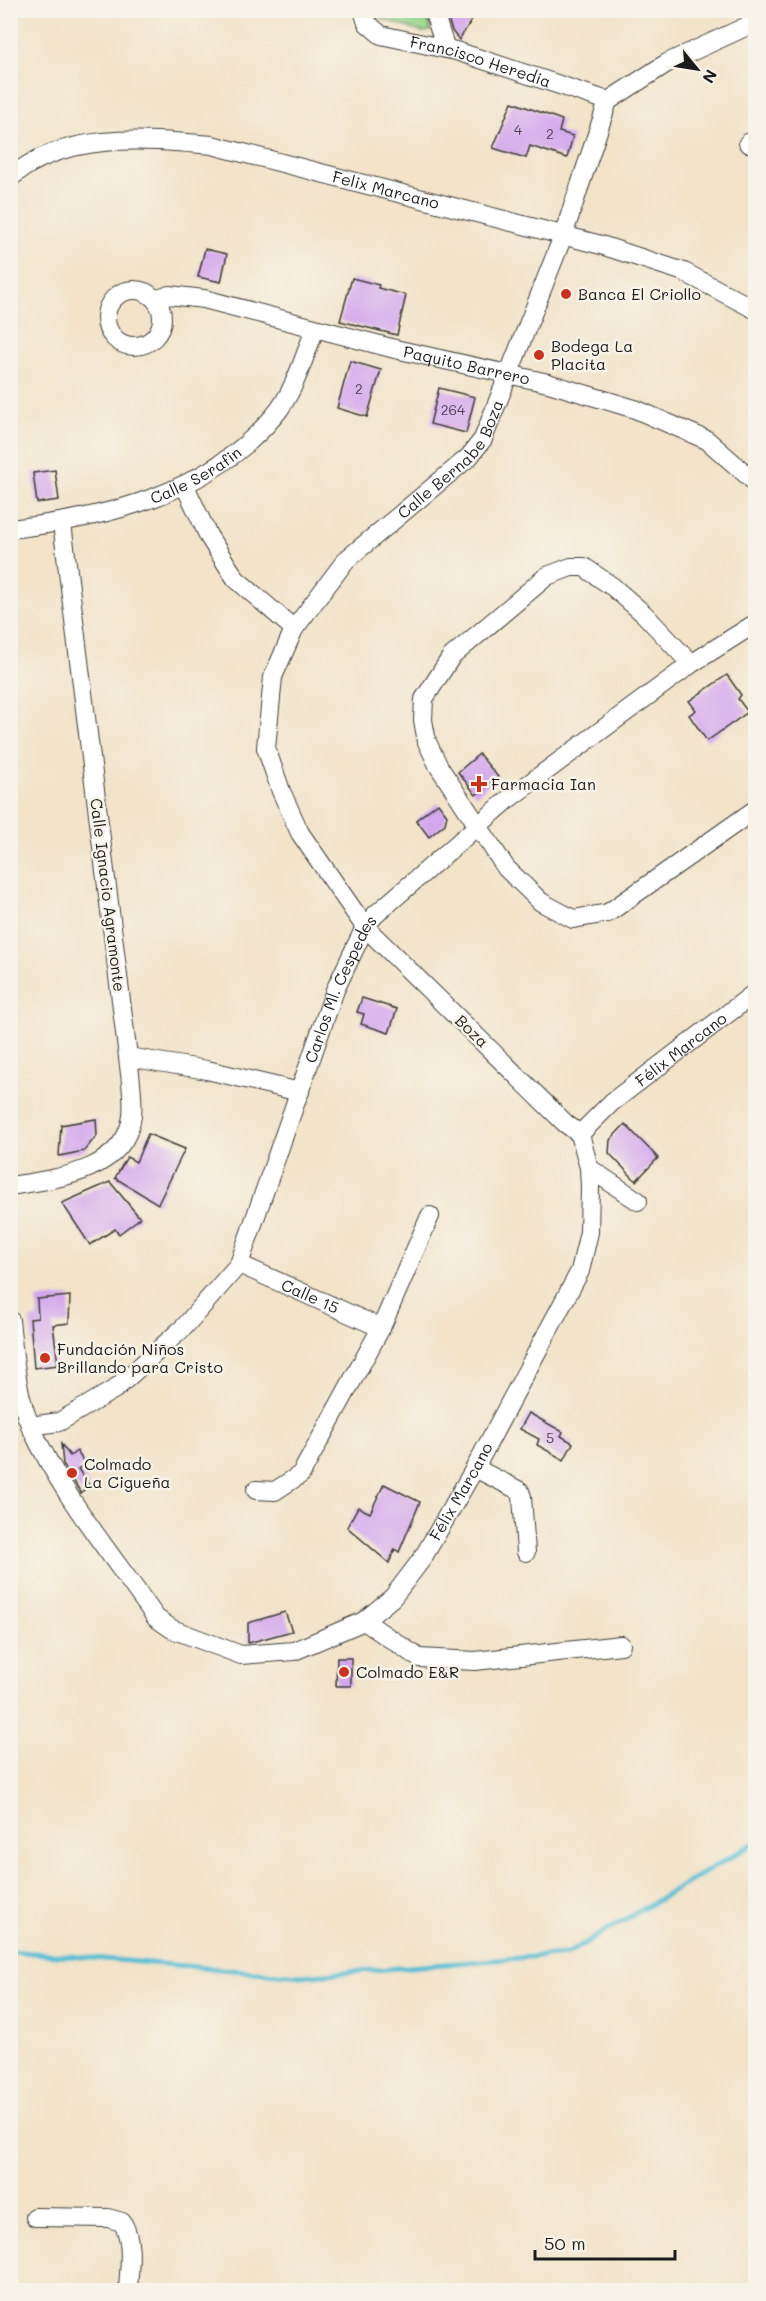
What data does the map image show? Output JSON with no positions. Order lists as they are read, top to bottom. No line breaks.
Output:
{"streets":{"street":["Francisco Heredia","Felix Marcano","Paquito Barrero","Calle Bernabe Boza","Calle Serafin","Calle Ignacio Agramonte","Carlos Ml. Cespedes","Boza","Félix Marcano","Calle 15"]},"crossings":[["Francisco Heredia","Calle Bernabe Boza"],["Felix Marcano","Calle Bernabe Boza"],["Paquito Barrero","Calle Bernabe Boza"],["Paquito Barrero","Calle Serafin"],["Calle Bernabe Boza","Carlos Ml. Cespedes"],["Calle Bernabe Boza","Boza"],["Calle Serafin","Calle Ignacio Agramonte"],["Carlos Ml. Cespedes","Boza"],["Carlos Ml. Cespedes","Félix Marcano"],["Carlos Ml. Cespedes","Calle 15"],["Boza","Félix Marcano"]],"places":{"other":["Banca El Criollo","Bodega La Placita","Fundación Niños Brillando para Cristo","Colmado La Cigueña","Colmado E&R"],"health":["Farmacia Ian"]},"house_numbers":["4","2","2","264","5"],"scale_bar":"50 m","north":"bottom right"}
